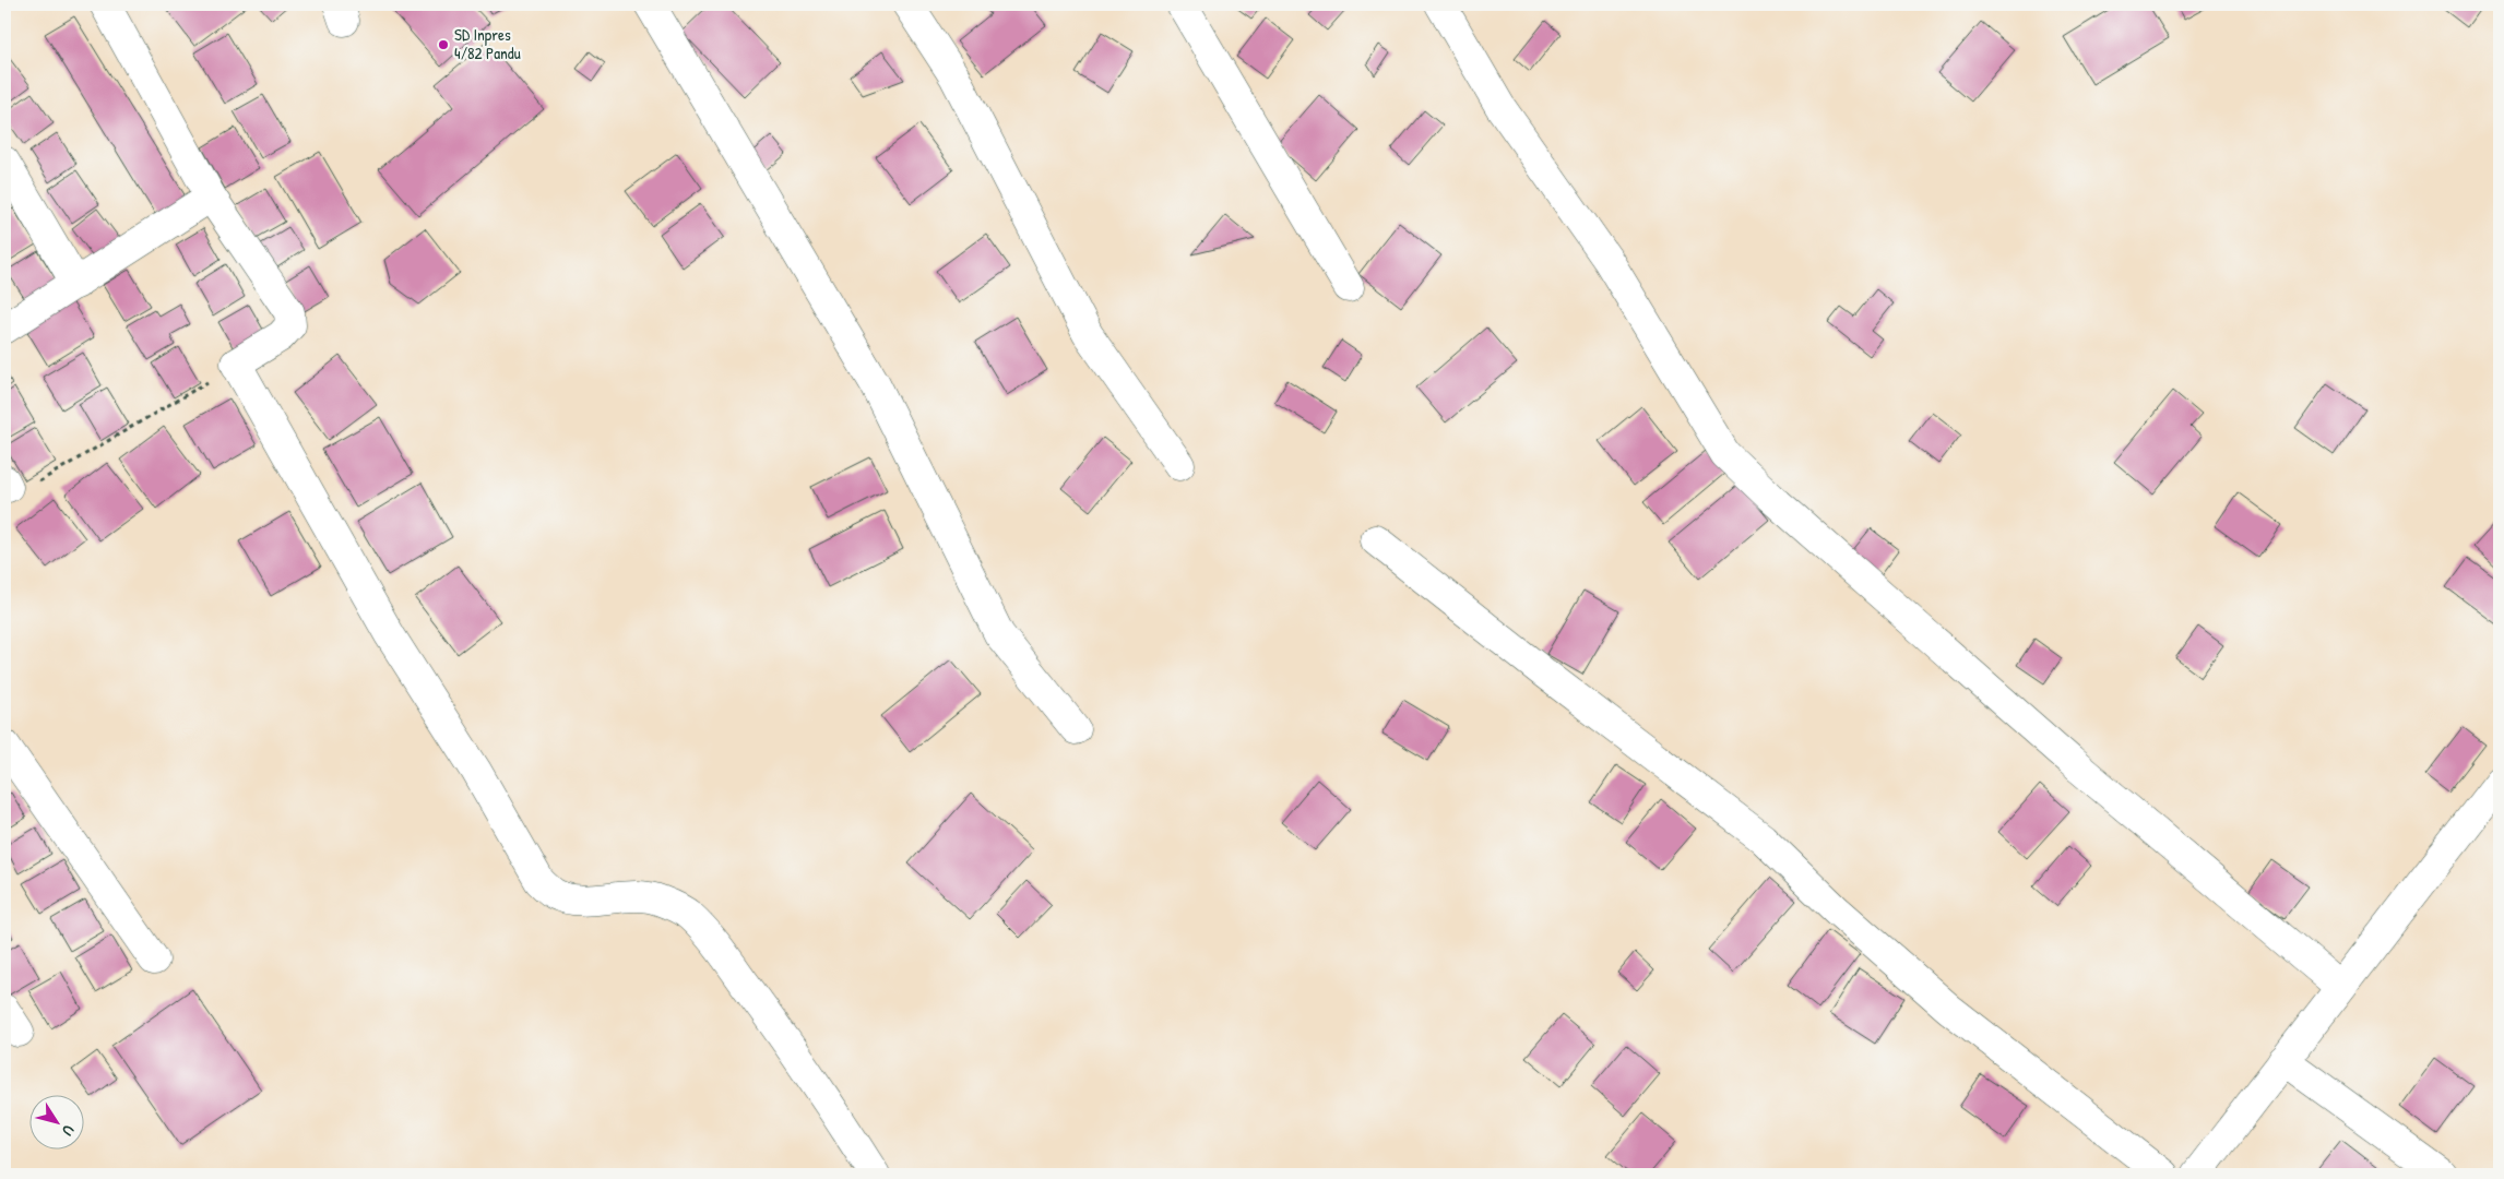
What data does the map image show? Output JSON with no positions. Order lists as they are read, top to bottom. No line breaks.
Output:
{"places":["SD Inpres 4/82 Pandu"],"north":"bottom right"}
